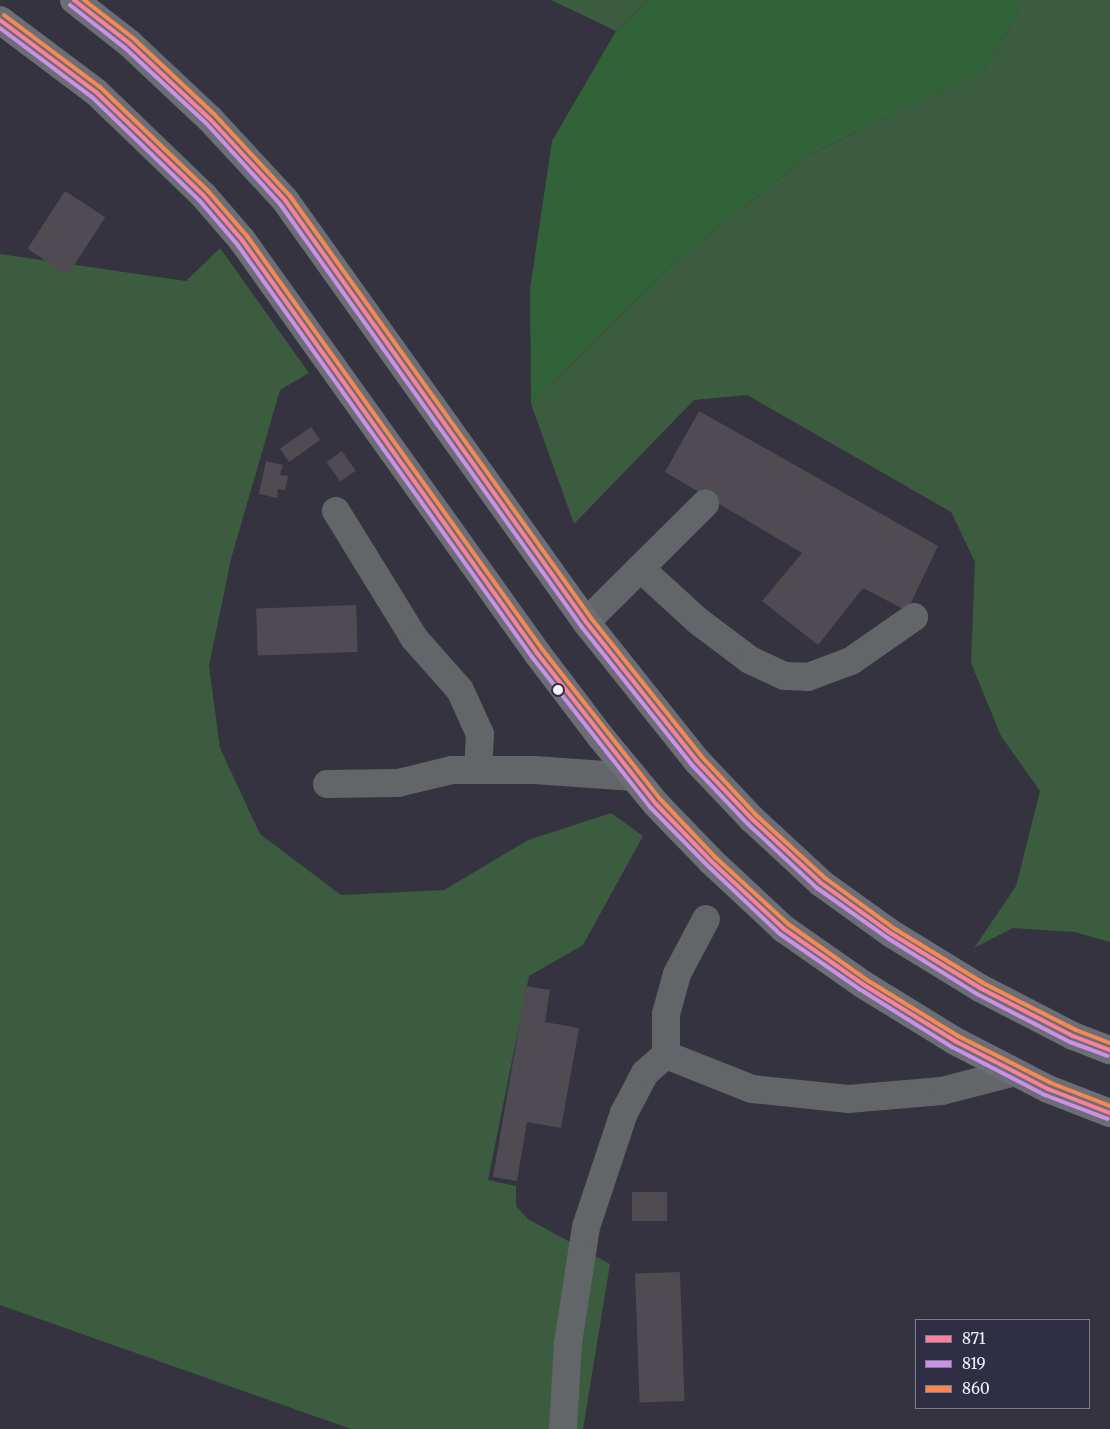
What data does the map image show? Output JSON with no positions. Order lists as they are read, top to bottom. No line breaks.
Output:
{"lines":["transit line 871","transit line 860","transit line 819"],"legend":["871","819","860"]}
